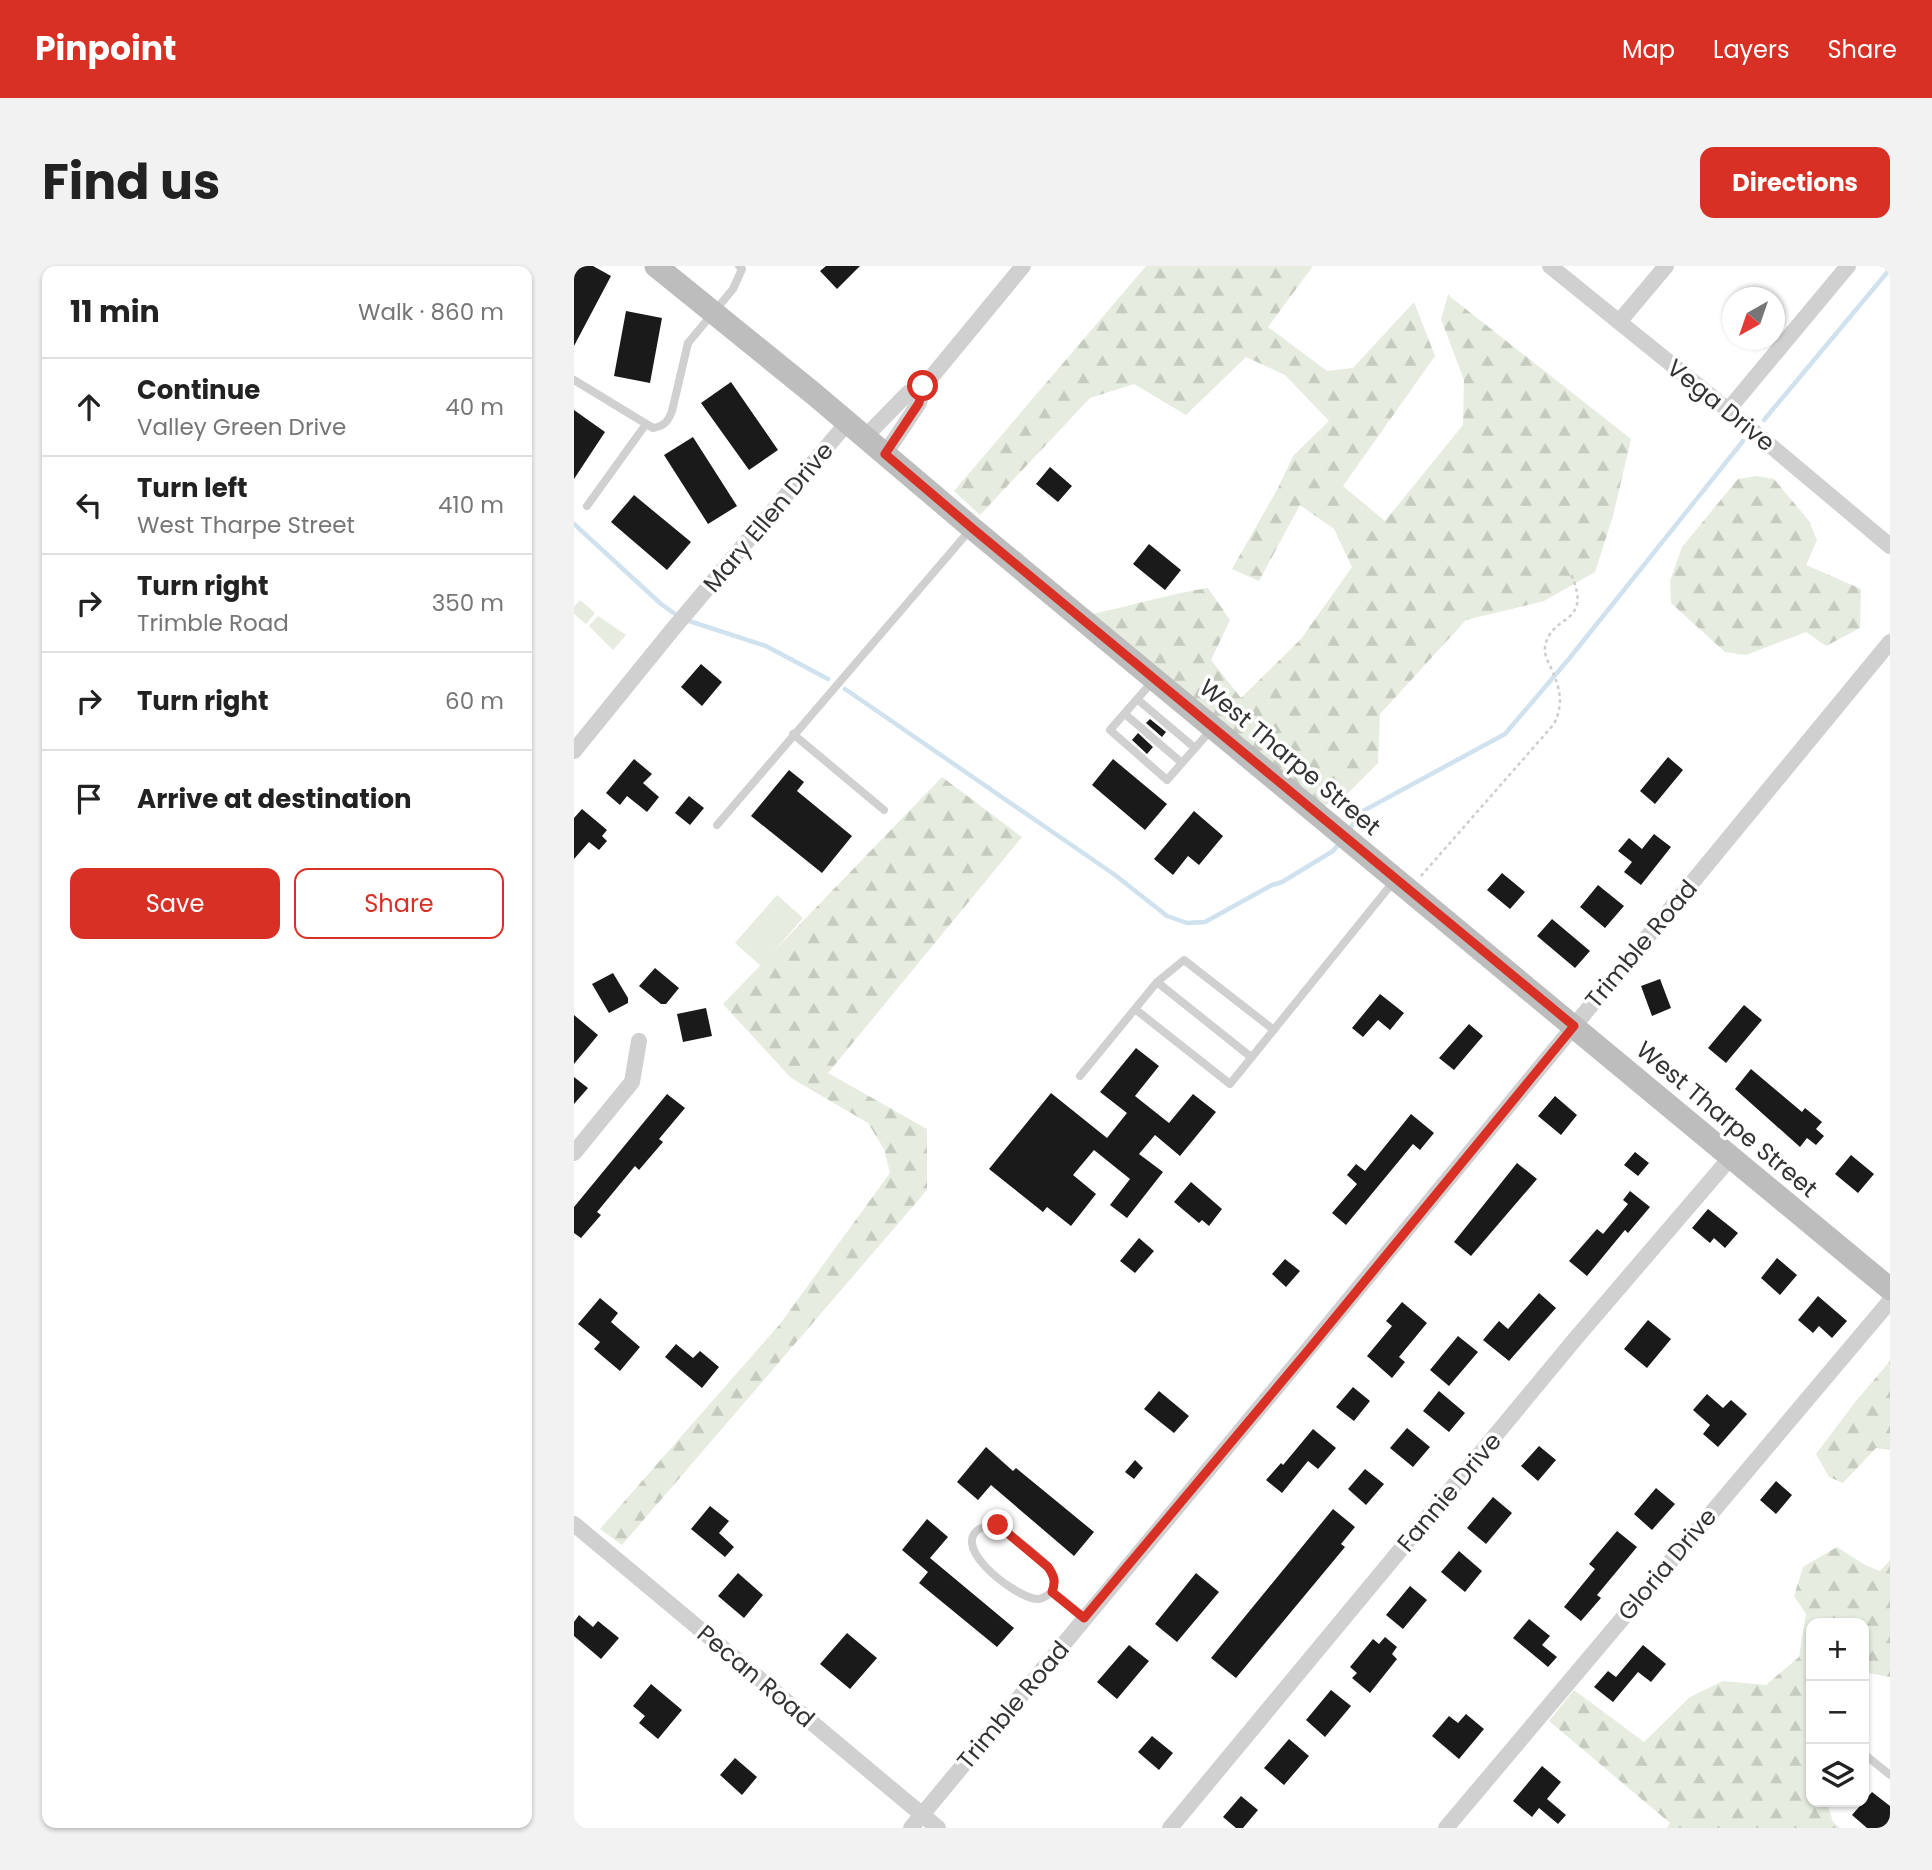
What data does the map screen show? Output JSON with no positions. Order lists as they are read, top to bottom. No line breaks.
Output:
{"streets":{"main road":["West Tharpe Street"],"street":["Vega Drive","Mary Ellen Drive","Trimble Road","Fannie Drive","Gloria Drive","Pecan Road"]},"crossings":[["Mary Ellen Drive","West Tharpe Street"],["West Tharpe Street","Trimble Road"],["West Tharpe Street","Fannie Drive"],["Trimble Road","Pecan Road"]],"north":"bottom left","page":{"header":"Pinpoint","nav":["Map","Layers","Share"],"title":"Find us","buttons":["Directions",["Save","Share"]],"heading":["11 min","Walk · 860 m"],"list":[["Continue","Valley Green Drive","40 m"],["Turn left","West Tharpe Street","410 m"],["Turn right","Trimble Road","350 m"],["Turn right","60 m"],"Arrive at destination"],"map_buttons":["+","−"]}}
